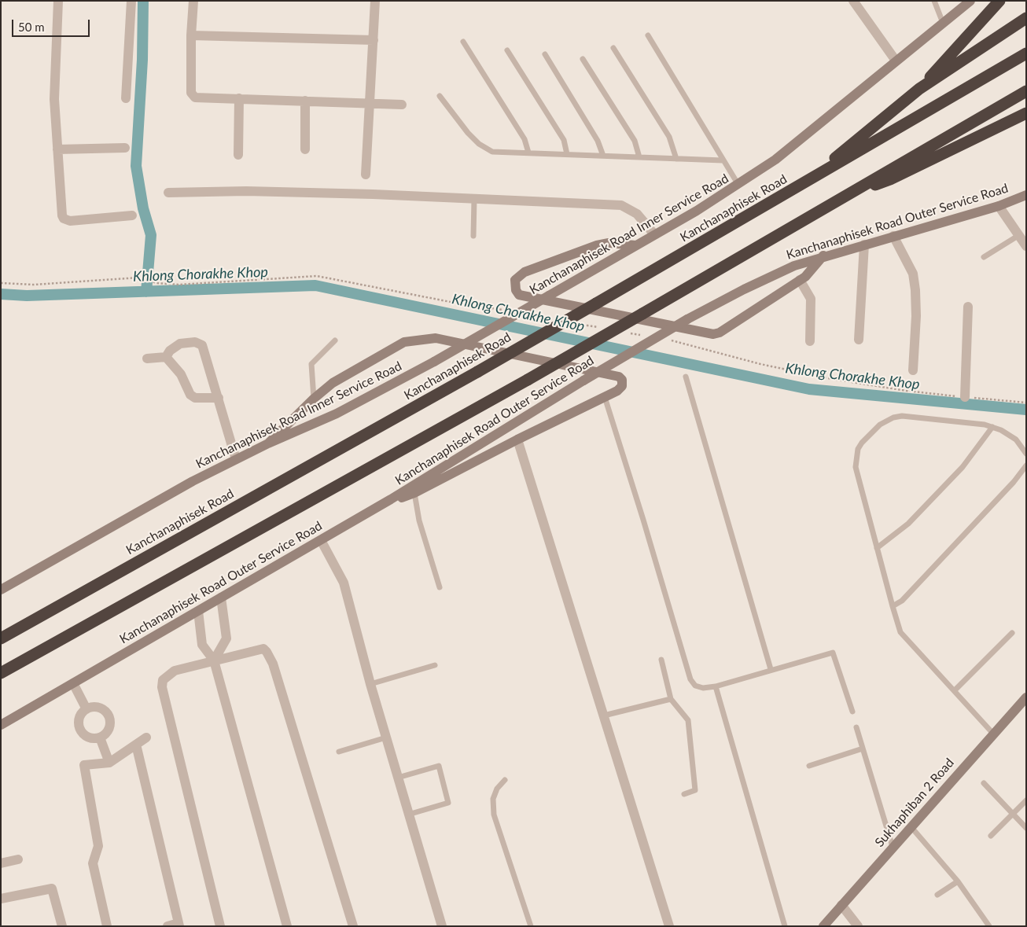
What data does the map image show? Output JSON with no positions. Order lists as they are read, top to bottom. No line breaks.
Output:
{"streets":{"highway":["Kanchanaphisek Road"],"main road":["Kanchanaphisek Road Outer Service Road","Kanchanaphisek Road Inner Service Road","Sukhaphiban 2 Road"]},"water":["Khlong Chorakhe Khop"],"scale_bar":"50 m"}
